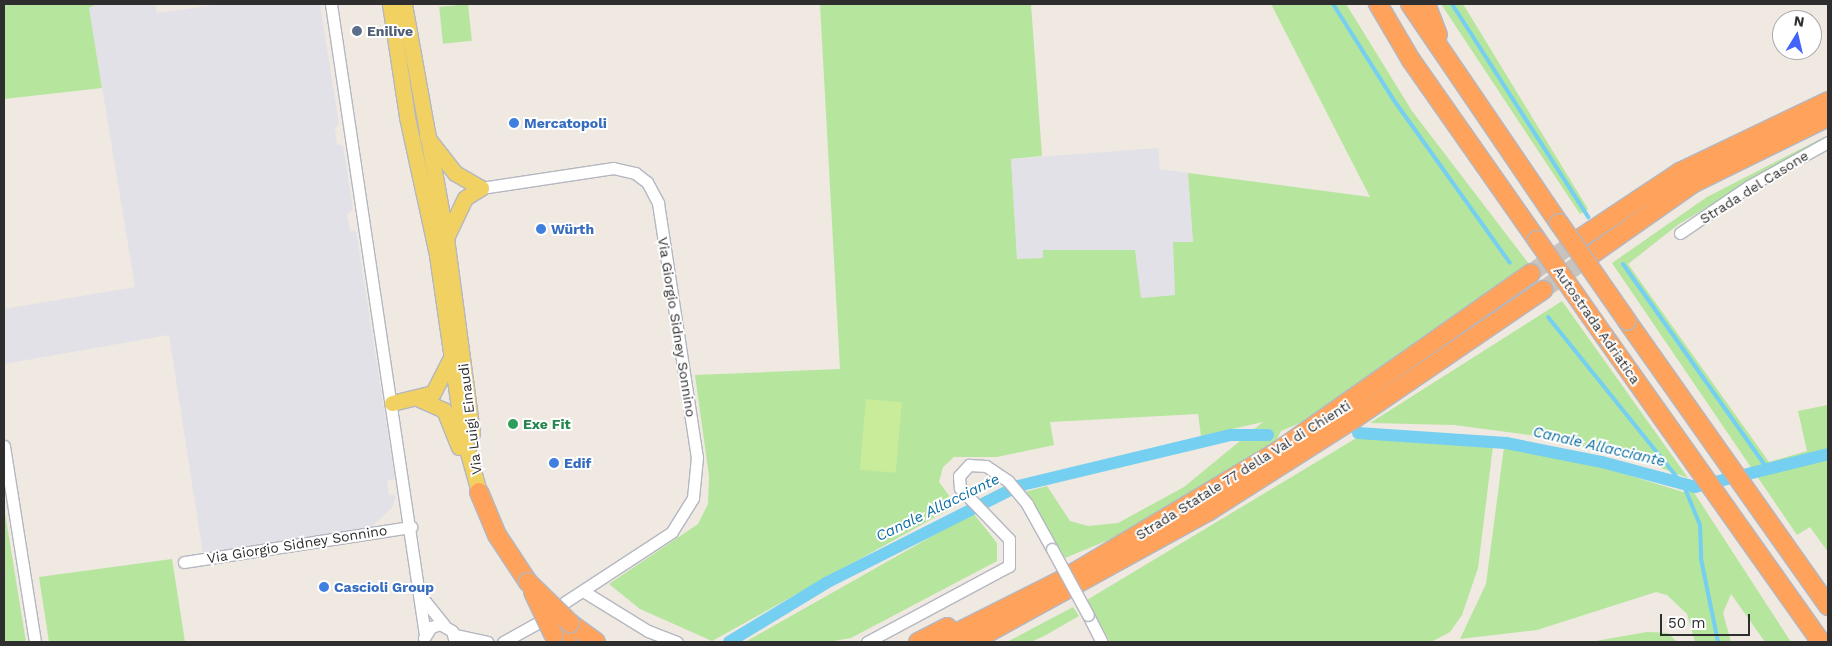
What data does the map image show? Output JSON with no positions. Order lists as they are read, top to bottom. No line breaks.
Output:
{"streets":{"highway":["Autostrada Adriatica","Strada Statale 77 della Val di Chienti"],"main road":["Via Luigi Einaudi"],"street":["Strada del Casone","Via Giorgio Sidney Sonnino"]},"water":["Canale Allacciante"],"places":["Enilive","Mercatopoli","Würth","Exe Fit","Edif","Cascioli Group"],"scale_bar":"50 m","north":"top"}
